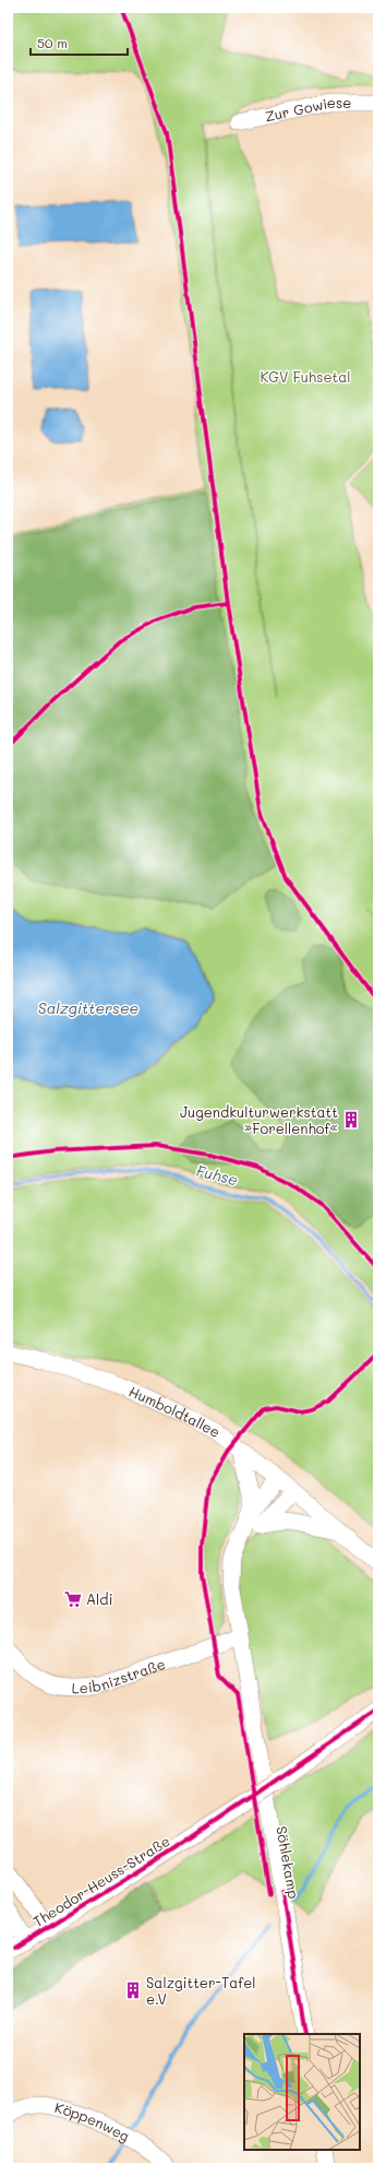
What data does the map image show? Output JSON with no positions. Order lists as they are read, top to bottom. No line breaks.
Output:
{"streets":{"street":["Zur Gowiese","Humboldtallee","Leibnizstraße","Söhlekamp","Theodor-Heuss-Straße","Köppenweg"]},"crossings":[["Humboldtallee","Söhlekamp"],["Leibnizstraße","Söhlekamp"]],"water":["Salzgittersee","Fuhse"],"parks":["KGV Fuhsetal"],"places":{"building":["Jugendkulturwerkstatt »Forellenhof«","Salzgitter-Tafel e.V"],"supermarket":["Aldi"]},"scale_bar":"50 m"}
